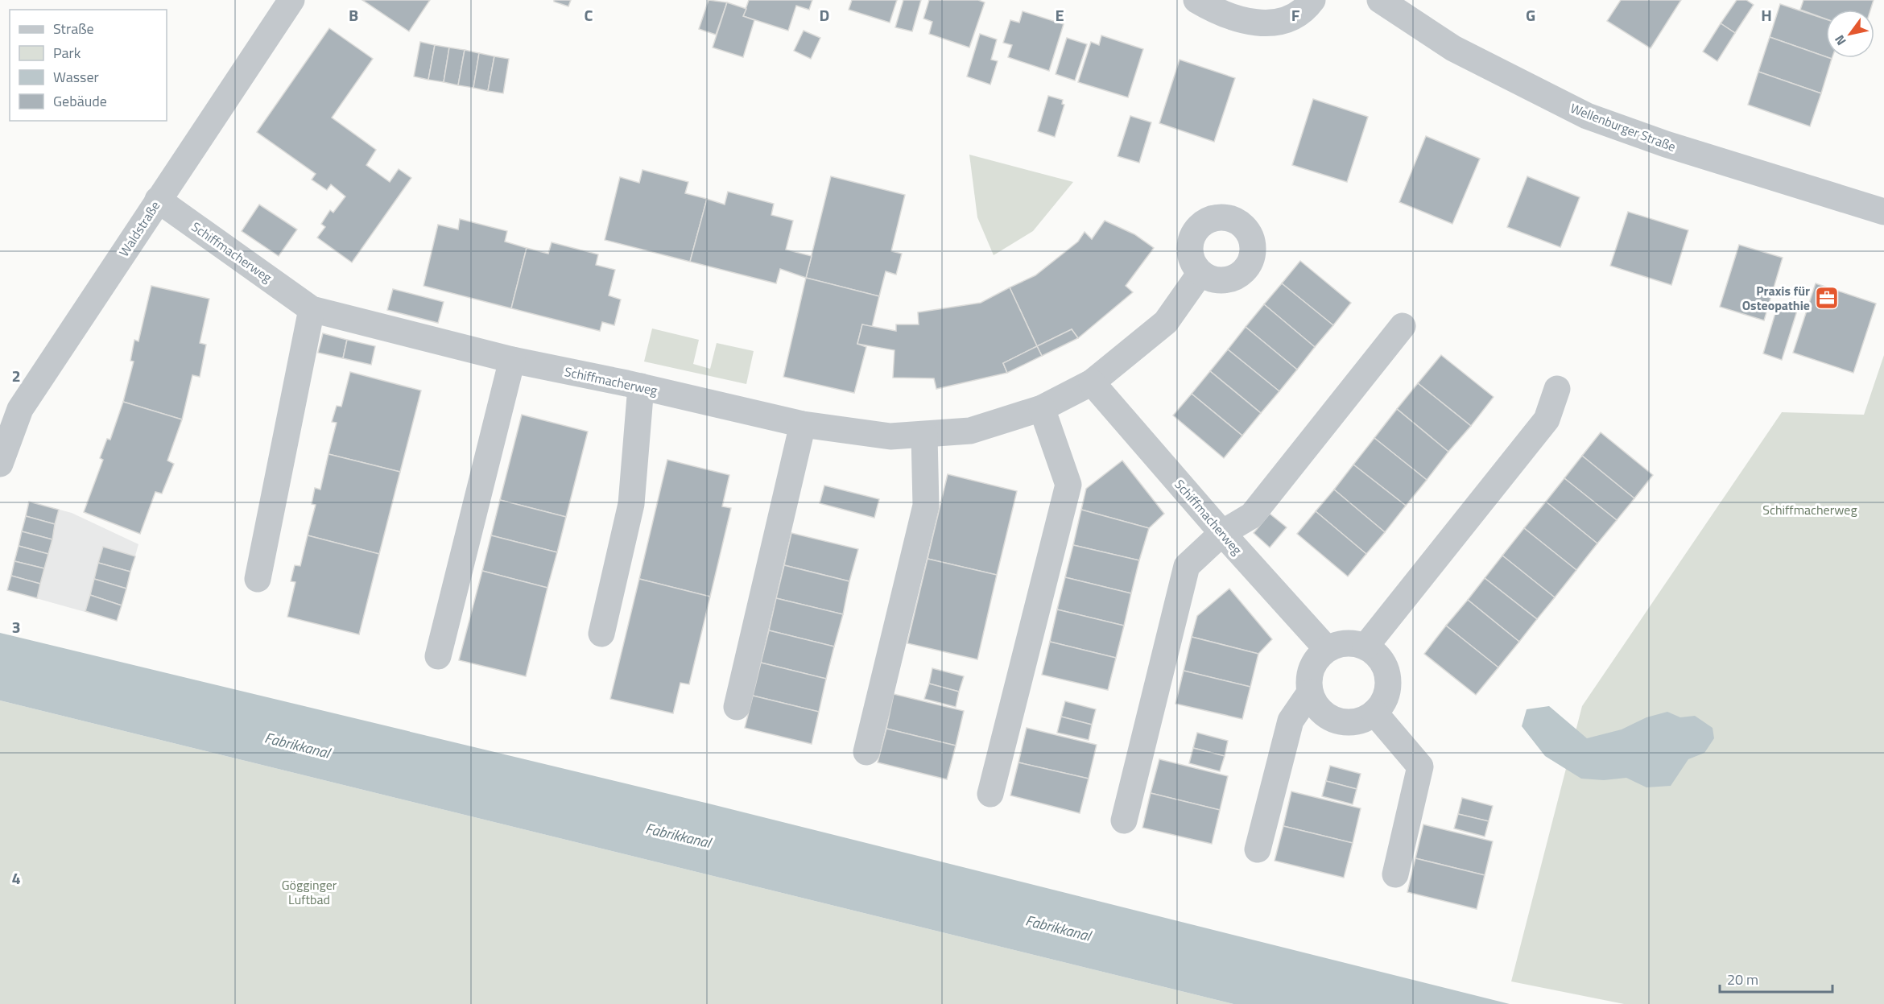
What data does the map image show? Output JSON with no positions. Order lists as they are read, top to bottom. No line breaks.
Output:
{"streets":{"street":["Wellenburger Straße","Waldstraße","Schiffmacherweg"]},"crossings":[["Waldstraße","Schiffmacherweg"]],"water":["Fabrikkanal"],"parks":["Schiffmacherweg","Gögginger Luftbad"],"places":{"office":["Praxis für Osteopathie"]},"legend":["Straße","Park","Wasser","Gebäude"],"scale_bar":"20 m","north":"bottom left","grid":{"columns":["B","C","D","E","F","G","H"],"rows":["2","3","4"]}}
